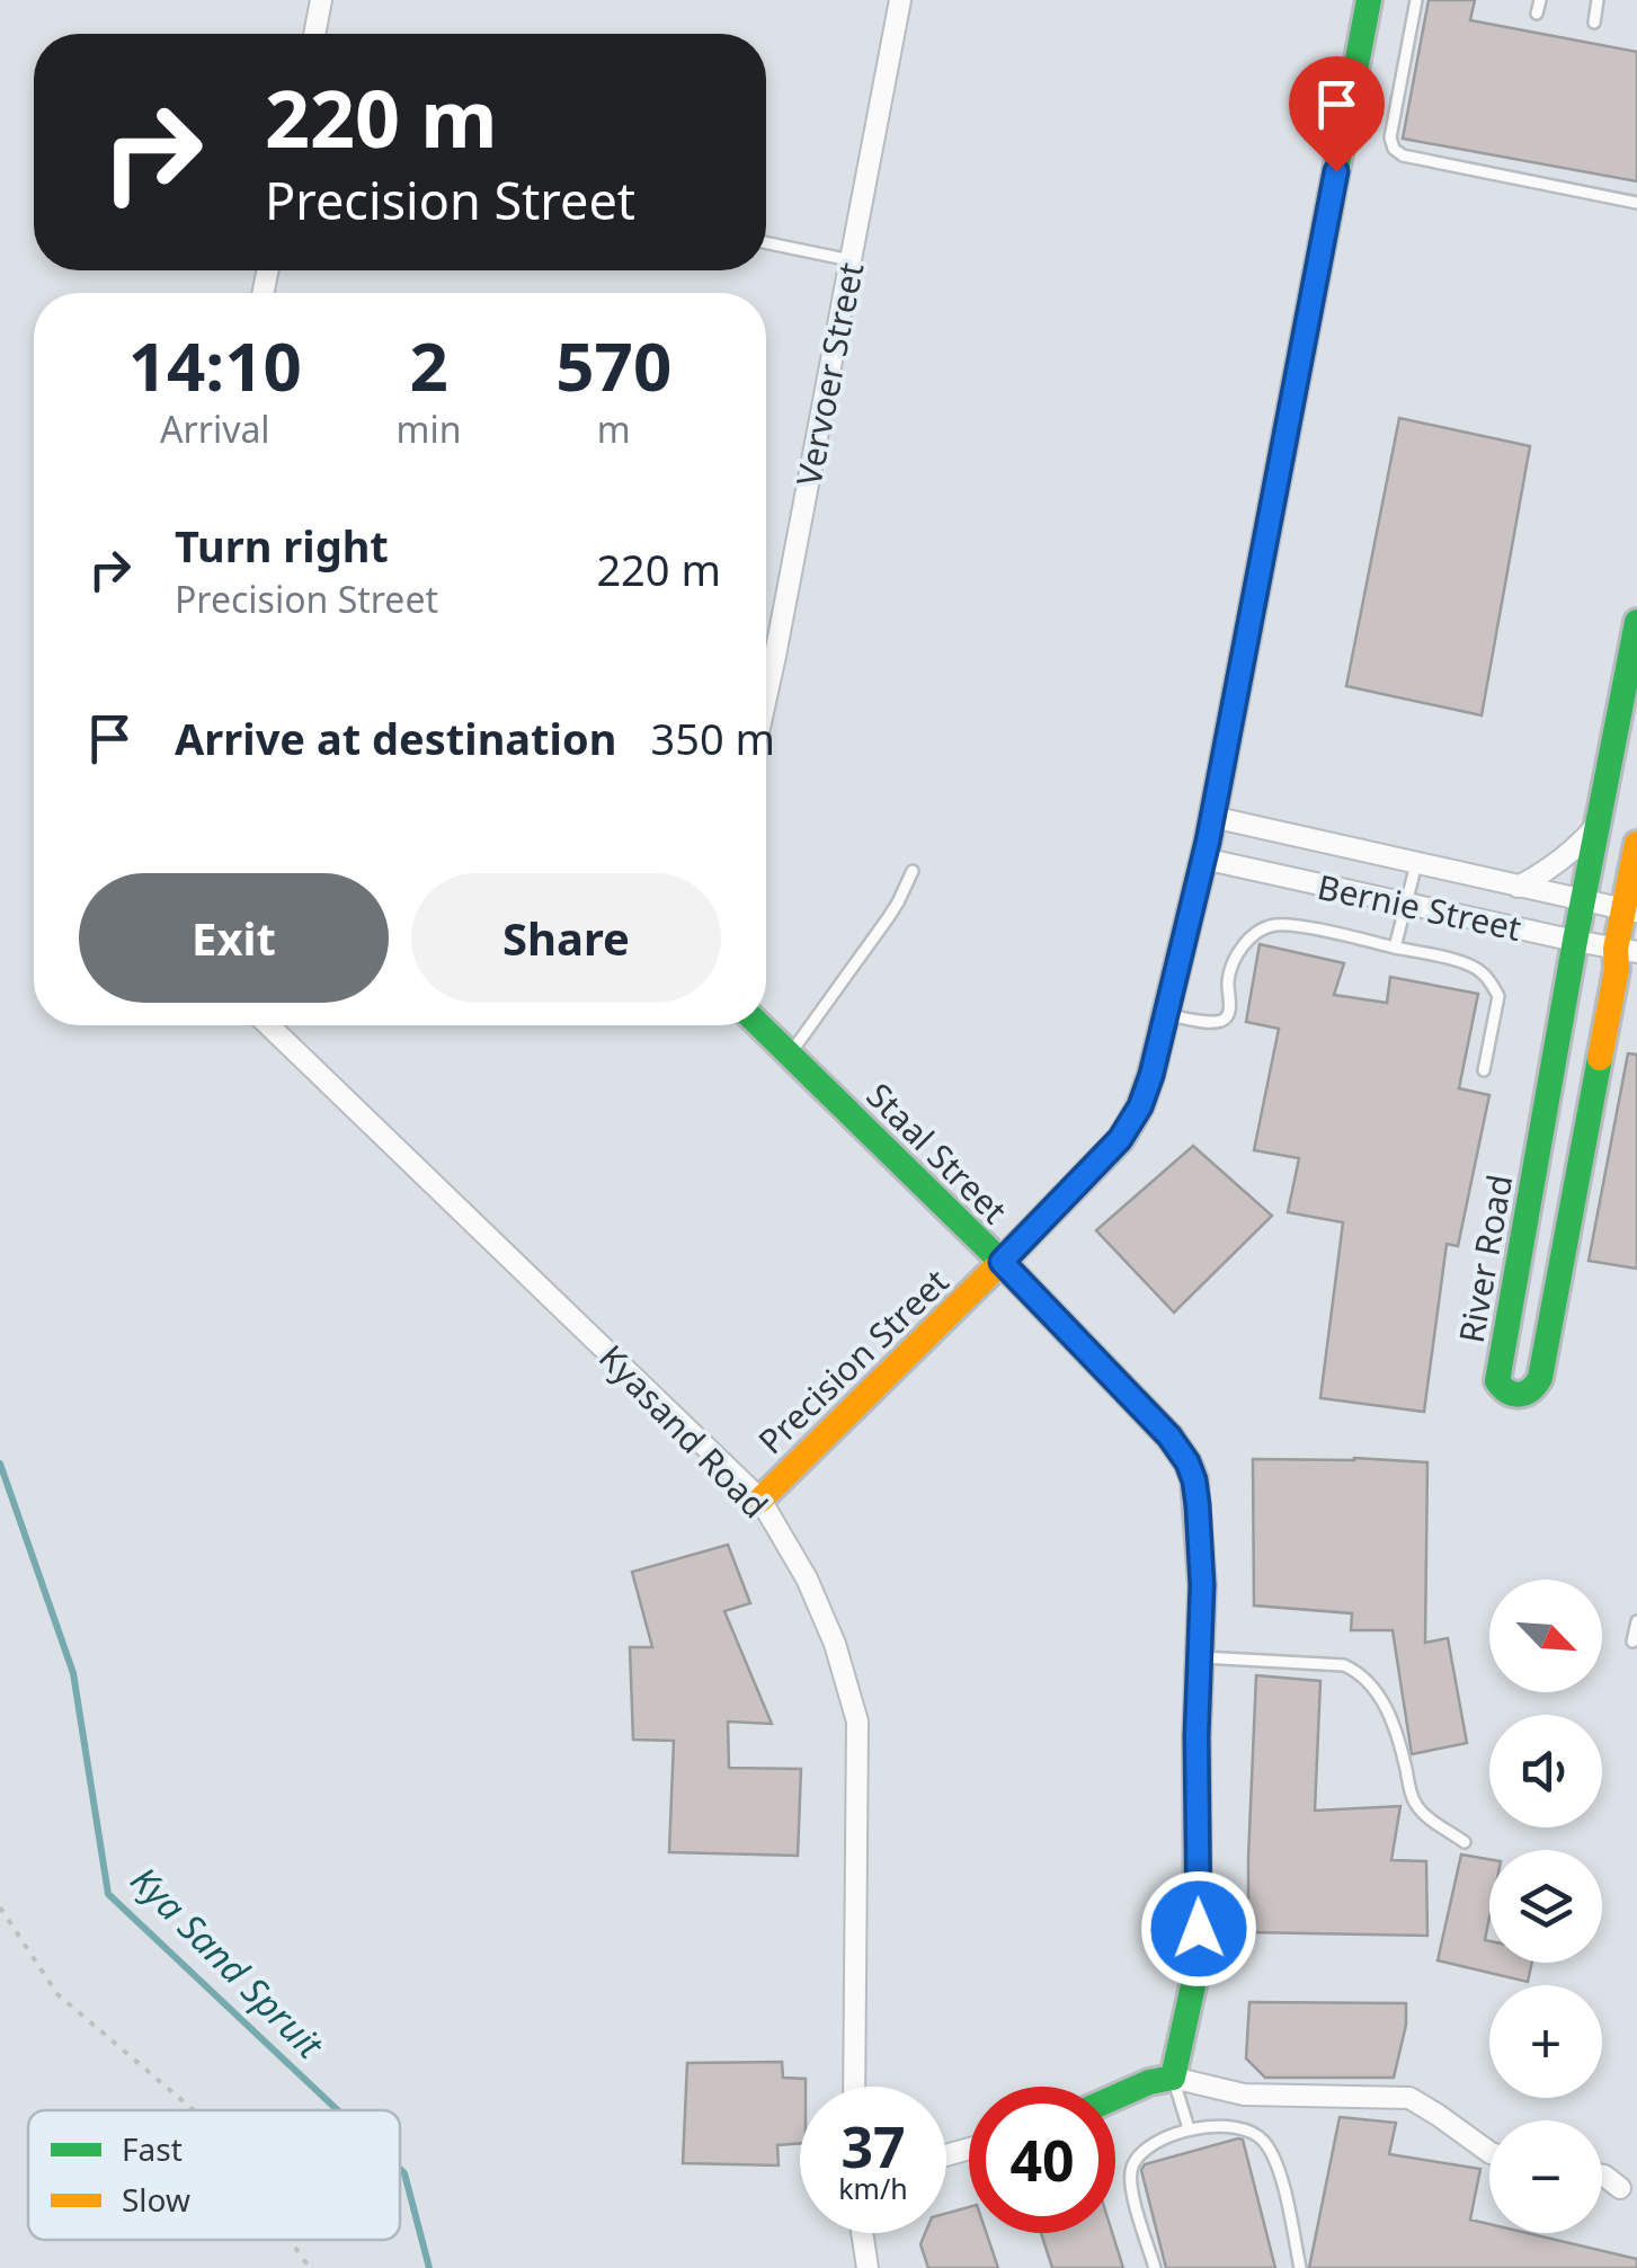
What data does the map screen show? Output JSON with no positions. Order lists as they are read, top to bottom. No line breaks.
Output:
{"streets":{"street":["Vervoer Street","Bernie Street","Staal Street","River Road","Precision Street","Kyasand Road"]},"crossings":[["Bernie Street","River Road"],["Bernie Street","Precision Street"],["Staal Street","Precision Street"],["Precision Street","Kyasand Road"]],"water":["Kya Sand Spruit"],"legend":["Fast","Slow"],"north":"bottom right","page":{"turn":["220 m","Precision Street"],"eta":["14:10","Arrival","2","min","570","m"],"list":[{"name":"Turn right","note":"Precision Street","value":"220 m"},{"name":"Arrive at destination","value":"350 m"}],"buttons":["Exit","Share"],"map_buttons":["+","−"],"speed":"37 km/h","limit":"40"}}
